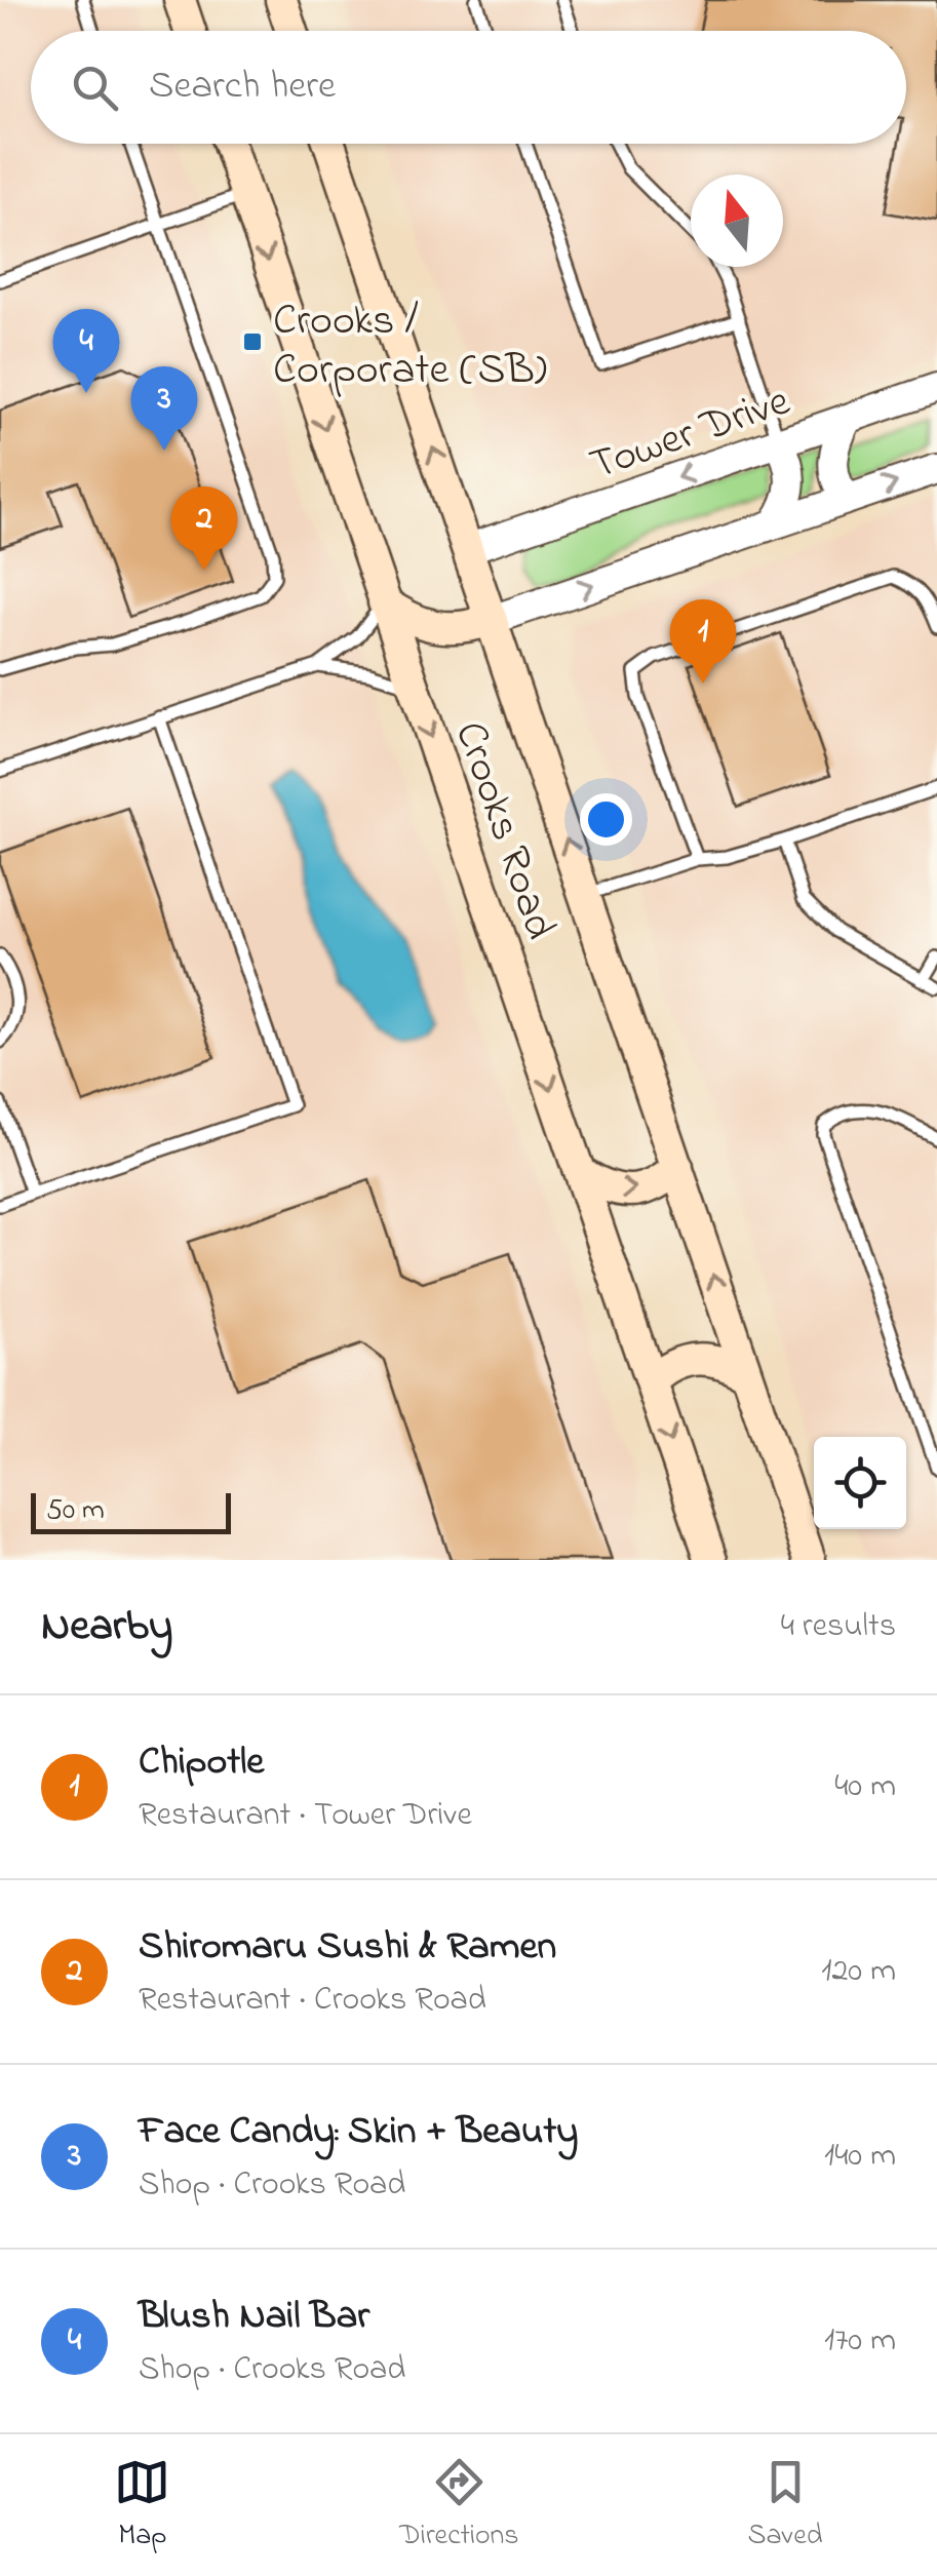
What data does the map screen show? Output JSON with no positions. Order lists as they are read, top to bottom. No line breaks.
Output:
{"streets":{"main road":["Crooks Road"],"street":["Tower Drive"]},"crossings":[["Tower Drive","Crooks Road"]],"places":{"transit":["Crooks / Corporate (SB)"]},"scale_bar":"50 m","north":"top","page":{"search":"Search here","pins":["4","3","2","1"],"scale":"50 m","heading":["Nearby","4 results"],"list":[{"mark":"1","name":"Chipotle","note":"Restaurant · Tower Drive","value":"40 m"},{"mark":"2","name":"Shiromaru Sushi & Ramen","note":"Restaurant · Crooks Road","value":"120 m"},{"mark":"3","name":"Face Candy: Skin + Beauty","note":"Shop · Crooks Road","value":"140 m"},{"mark":"4","name":"Blush Nail Bar","note":"Shop · Crooks Road","value":"170 m"}],"nav":["Map","Directions","Saved"]}}
